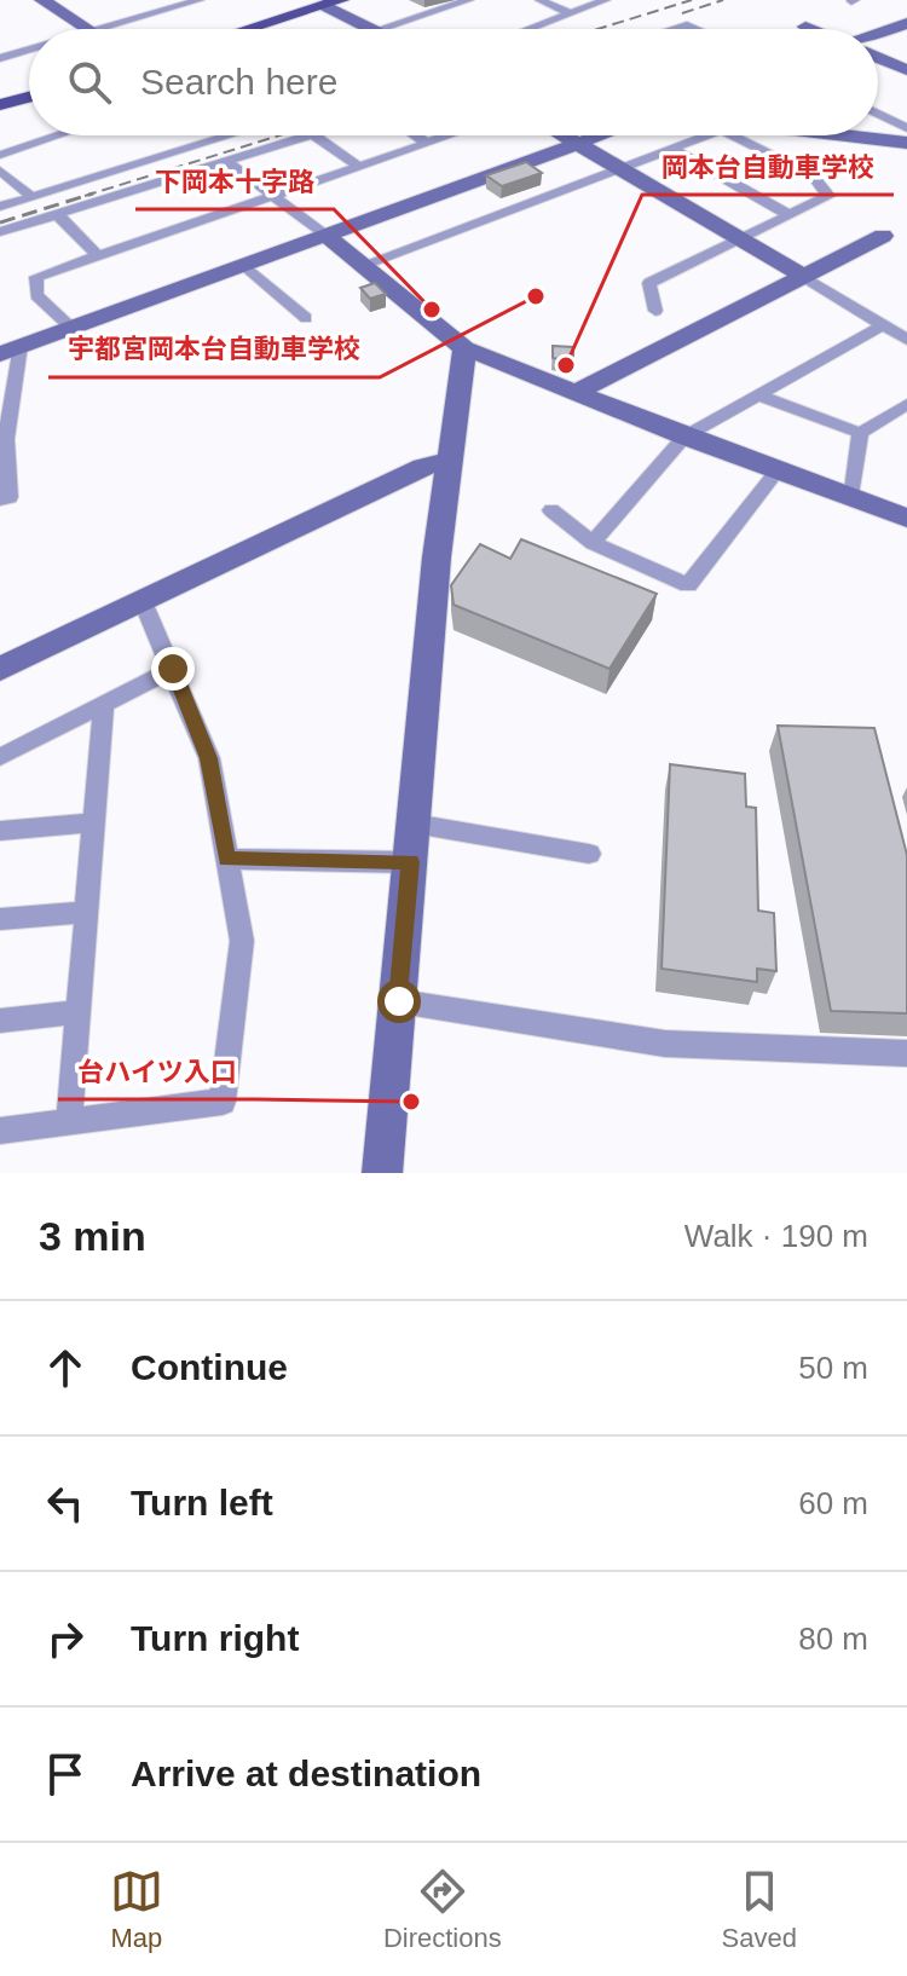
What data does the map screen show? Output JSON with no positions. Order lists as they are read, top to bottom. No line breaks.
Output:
{"places":["宇都宮岡本台自動車学校","下岡本十字路","岡本台自動車学校","台ハイツ入口"],"page":{"search":"Search here","heading":["3 min","Walk · 190 m"],"list":[["Continue","50 m"],["Turn left","60 m"],["Turn right","80 m"],"Arrive at destination"],"nav":["Map","Directions","Saved"]}}
